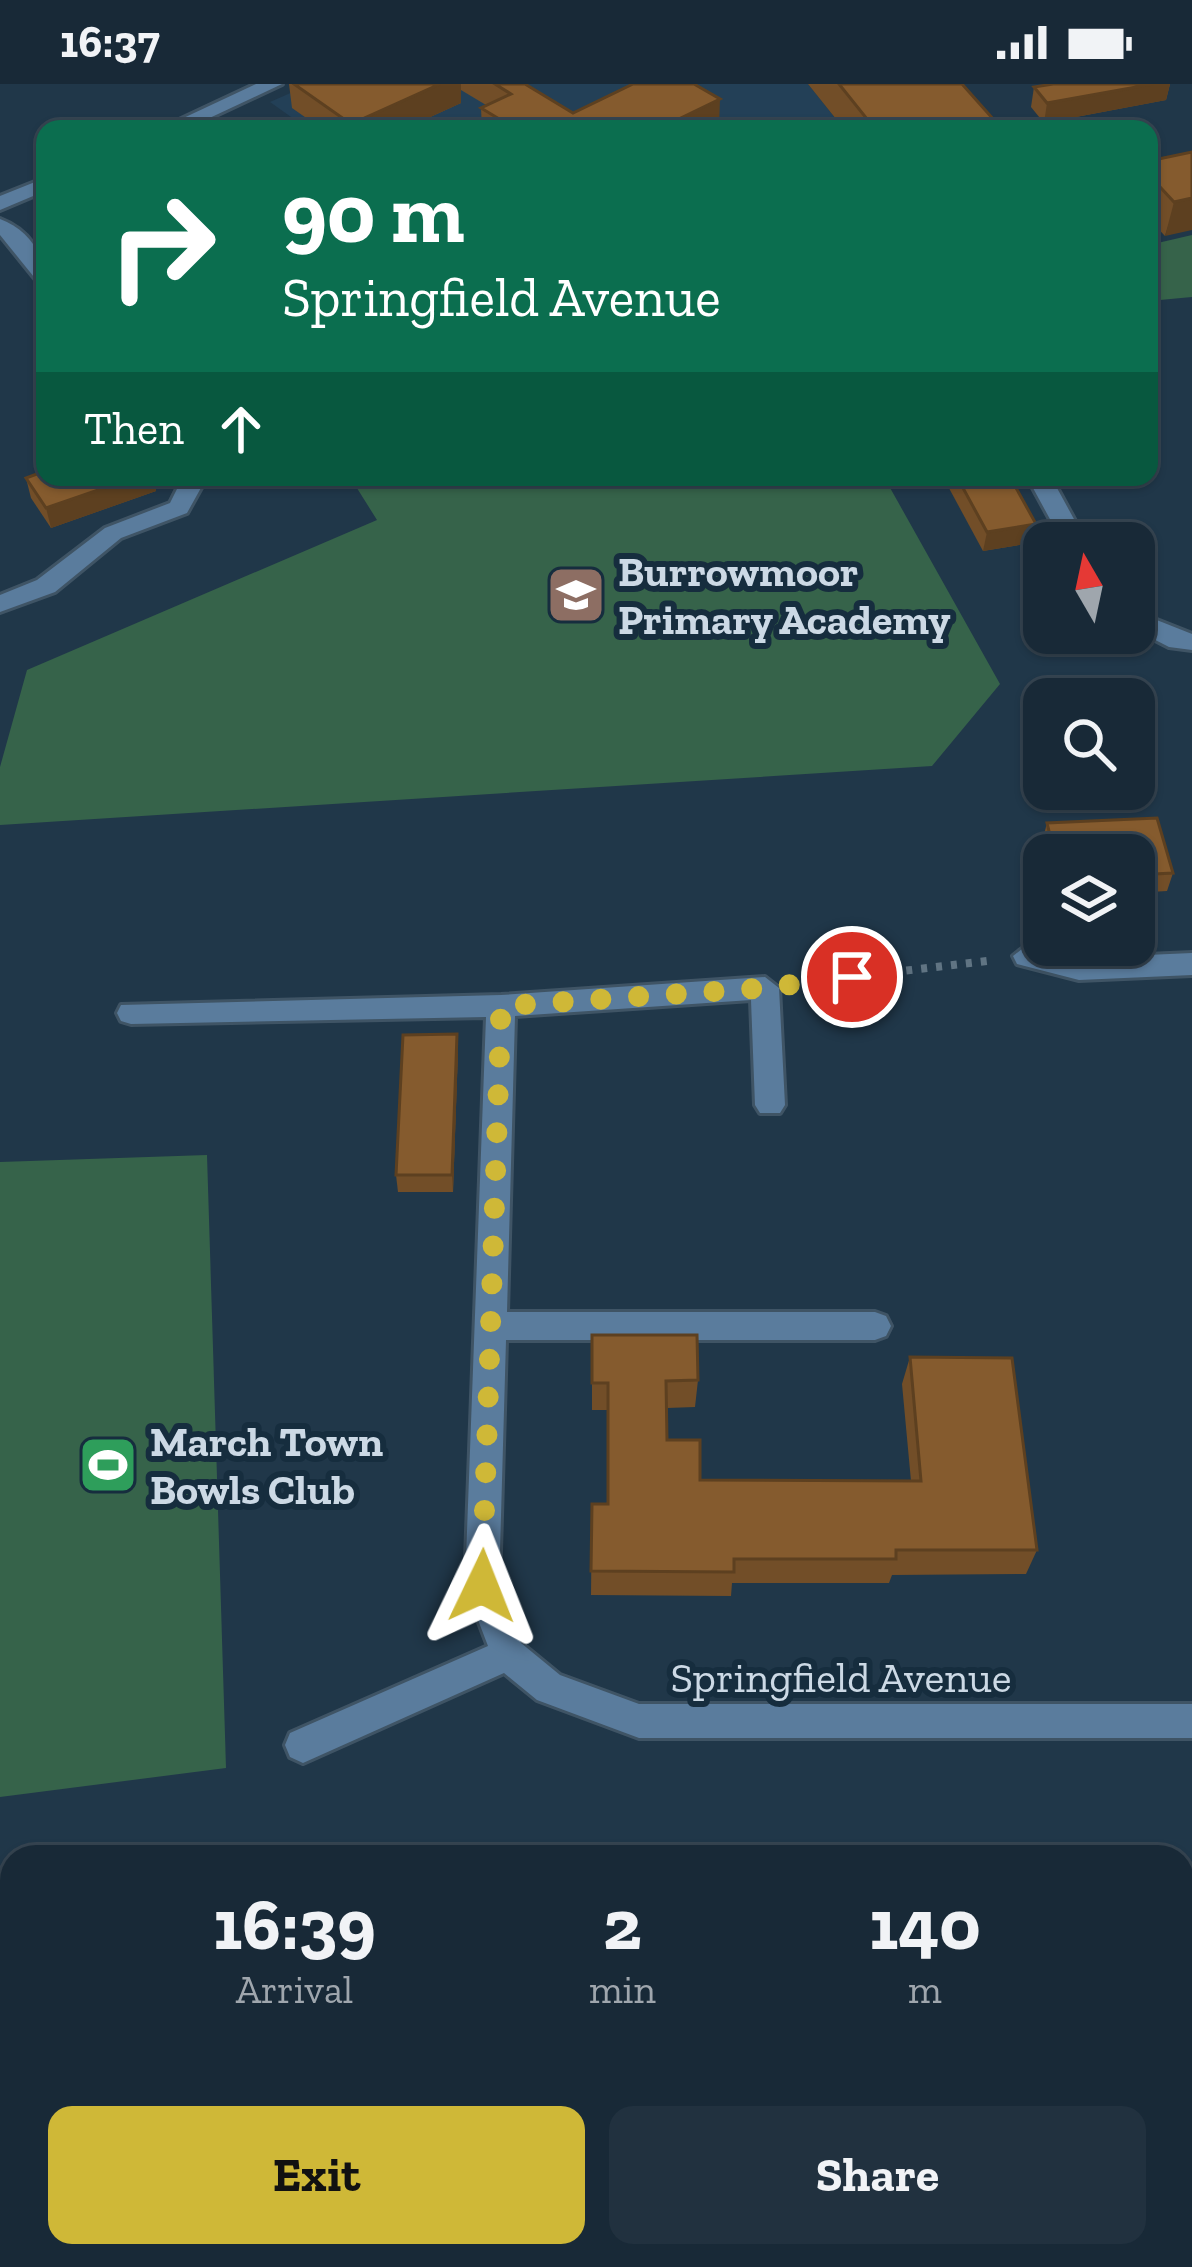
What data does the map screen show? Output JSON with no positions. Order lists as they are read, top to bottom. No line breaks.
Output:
{"streets":{"street":["Springfield Avenue"]},"places":{"school or university":["Burrowmoor Primary Academy"],"sports":["March Town Bowls Club"]},"north":"top","page":{"status":"16:37","turn":["90 m","Springfield Avenue"],"then":"Then","eta":["16:39","Arrival","2","min","140","m"],"buttons":["Exit","Share"]}}
